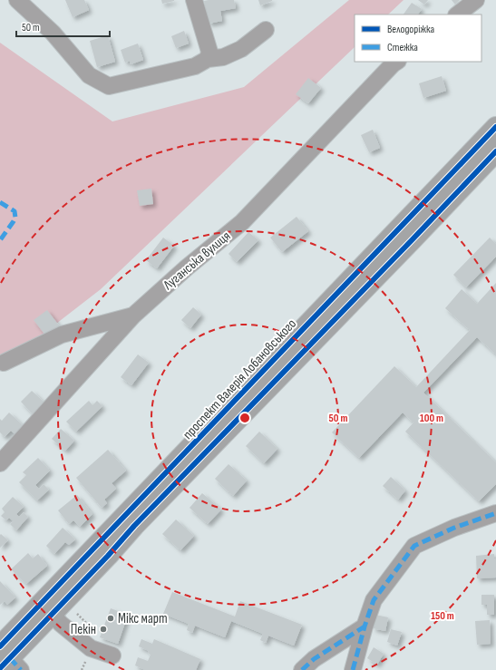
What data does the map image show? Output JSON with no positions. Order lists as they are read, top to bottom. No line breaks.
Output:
{"streets":{"main road":["проспект Валерія Лобановського"],"street":["Луганська вулиця"]},"places":["Мікс март","Пекін"],"legend":["Велодоріжка","Стежка"],"scale_bar":"50 m","rings":["50 m","100 m","150 m"]}
